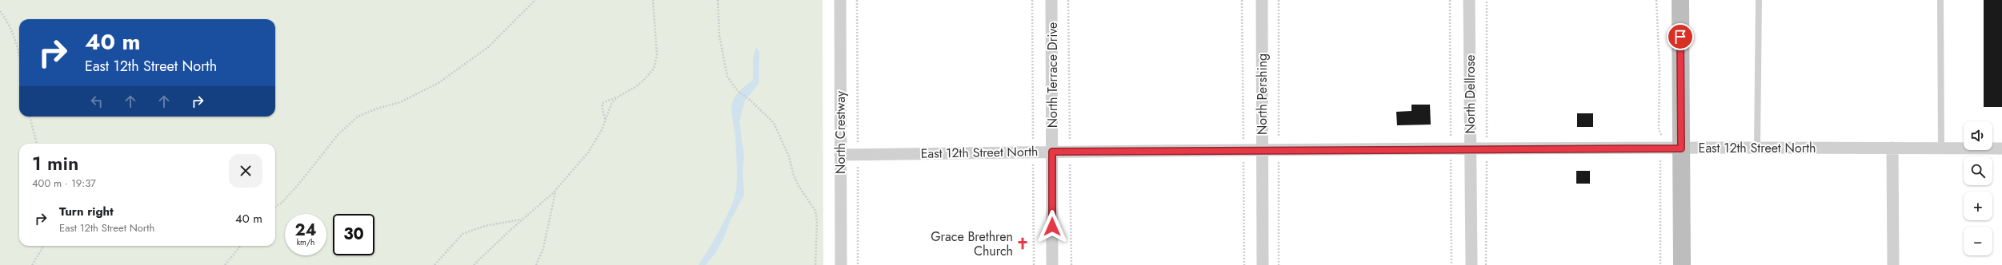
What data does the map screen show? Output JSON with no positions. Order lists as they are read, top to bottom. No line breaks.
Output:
{"streets":{"street":["North Terrace Drive","North Pershing","North Dellrose","North Crestway","East 12th Street North"]},"crossings":[["North Terrace Drive","East 12th Street North"],["North Pershing","East 12th Street North"],["North Dellrose","East 12th Street North"],["North Crestway","East 12th Street North"]],"places":{"church":["Grace Brethren Church"]},"page":{"turn":["40 m","East 12th Street North"],"map_buttons":["+","−"],"heading":["1 min","400 m · 19:37"],"list":[{"name":"Turn right","note":"East 12th Street North","value":"40 m"}],"speed":"24 km/h","limit":"30"}}
